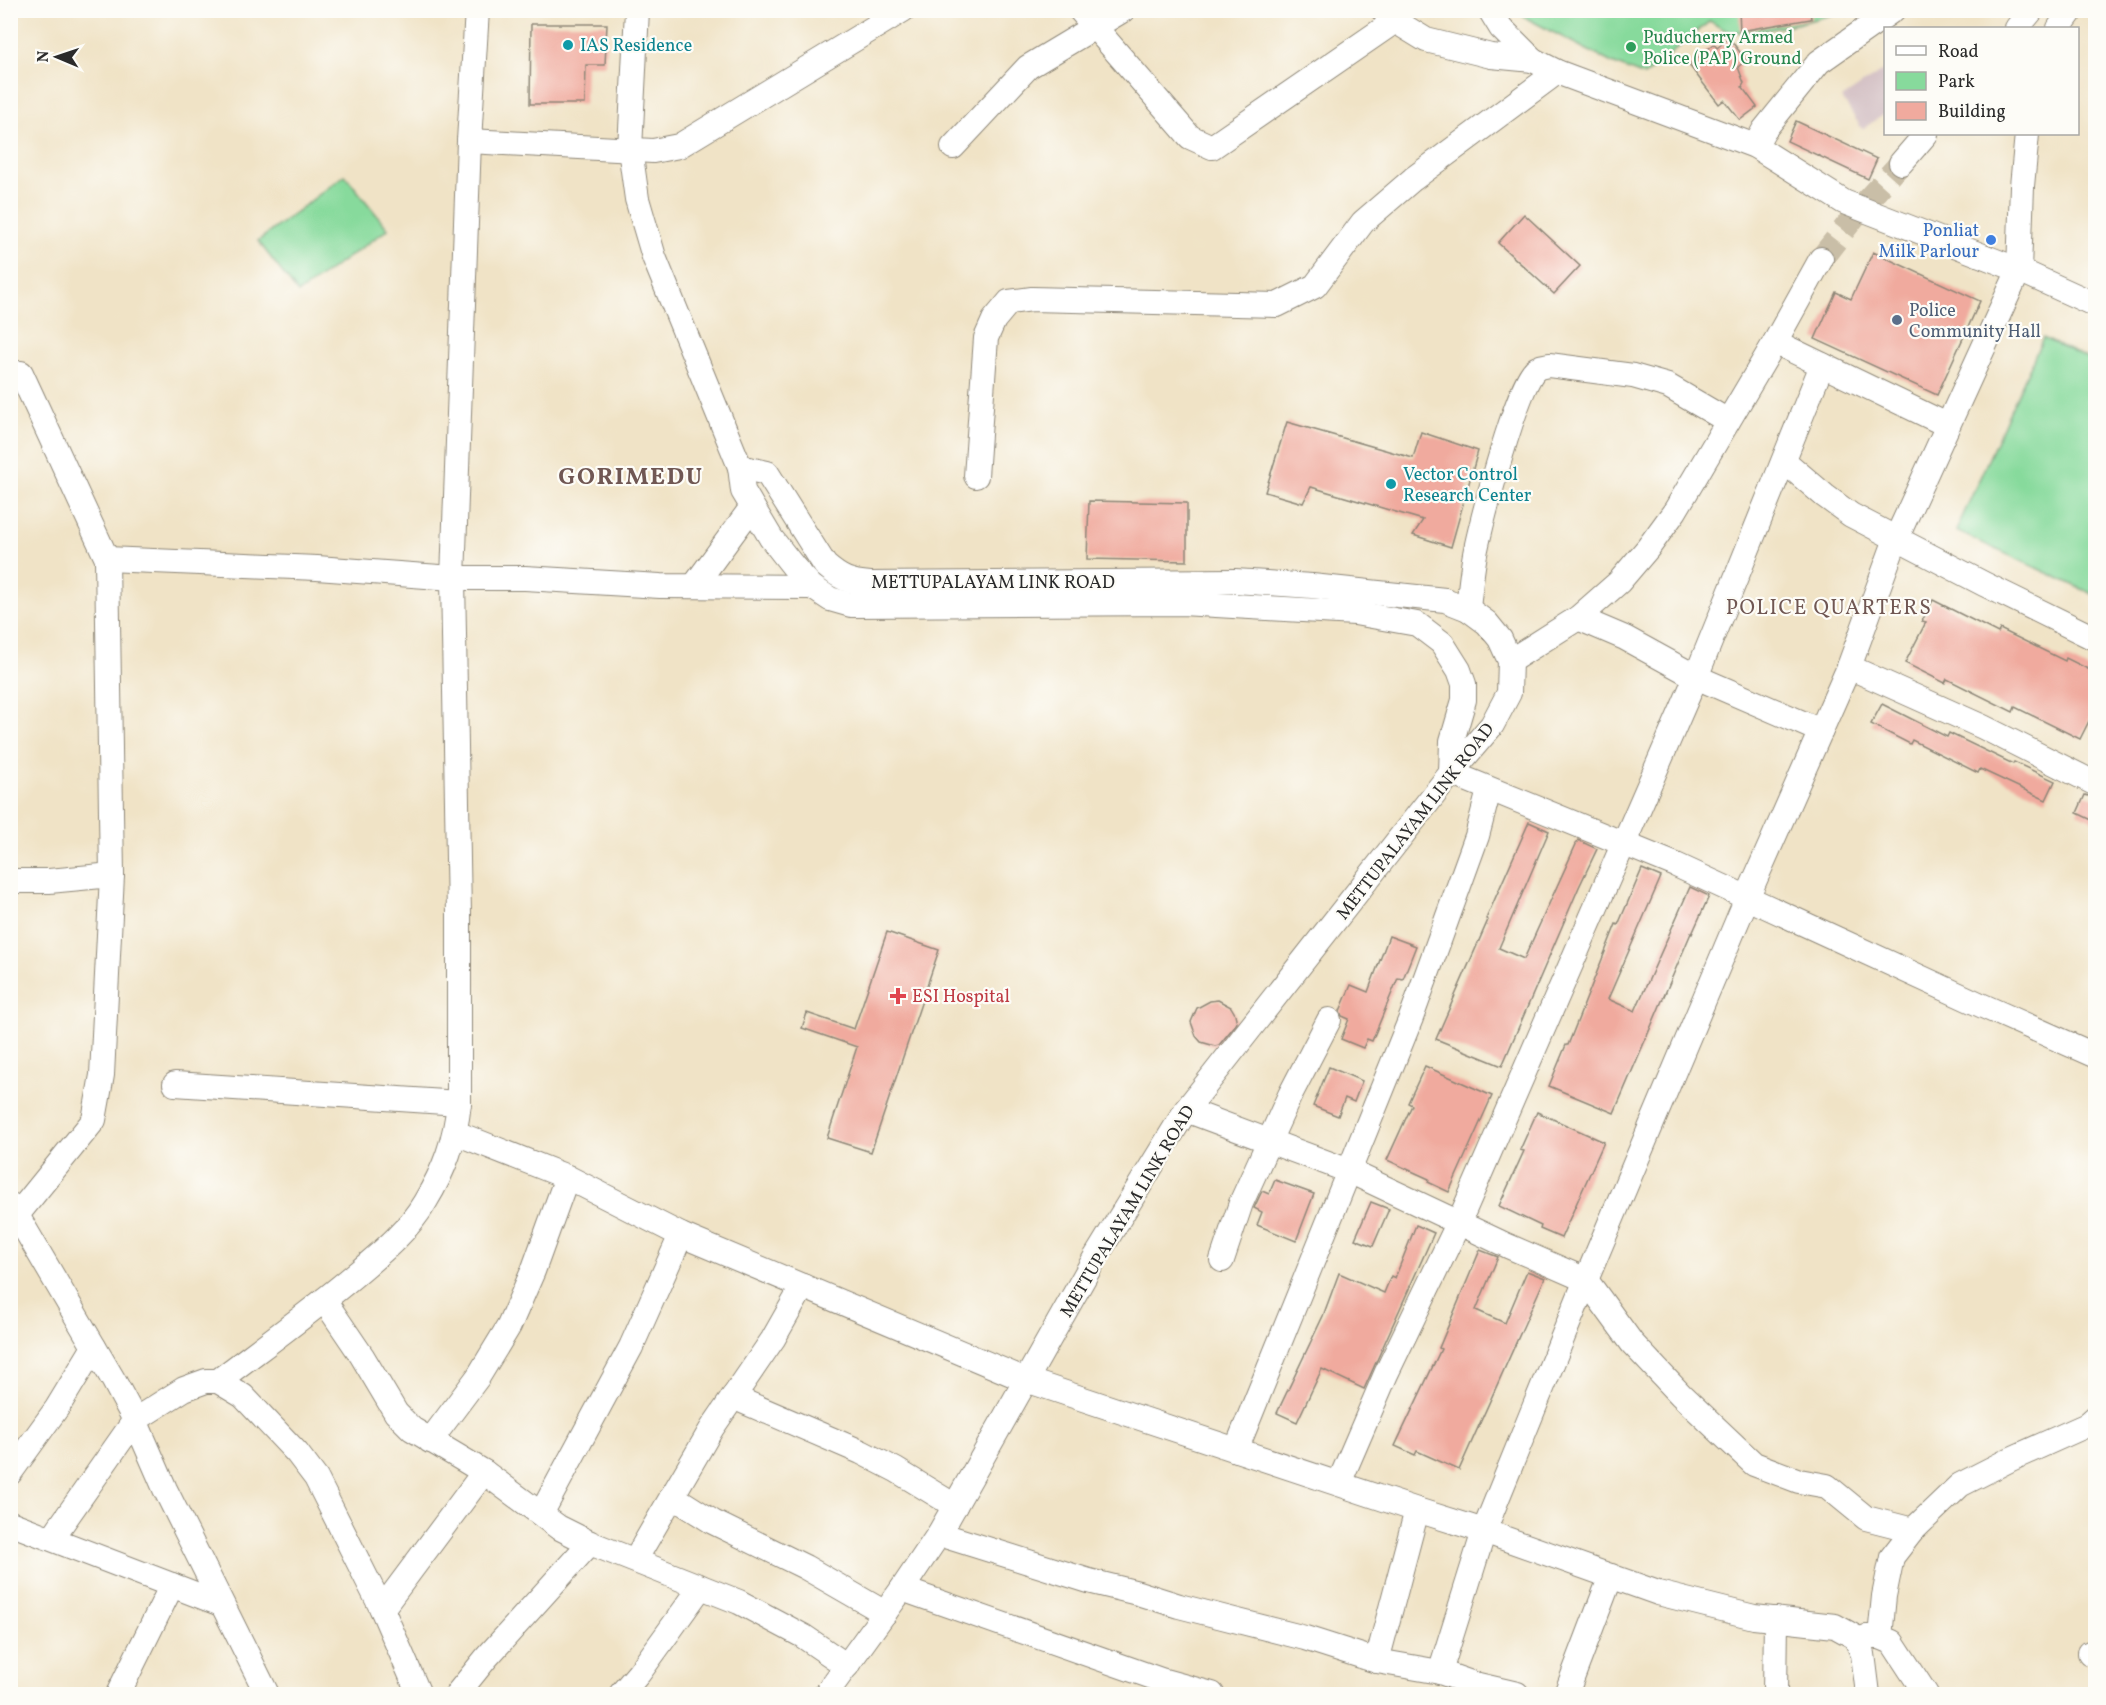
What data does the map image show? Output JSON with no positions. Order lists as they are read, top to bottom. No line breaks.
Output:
{"streets":{"street":["METTUPALAYAM LINK ROAD"]},"districts":["GORIMEDU","POLICE QUARTERS"],"places":{"other":["IAS Residence","Puducherry Armed Police (PAP) Ground","Ponliat Milk Parlour","Police Community Hall","Vector Control Research Center"],"health":["ESI Hospital"]},"legend":["Road","Park","Building"],"north":"left"}
